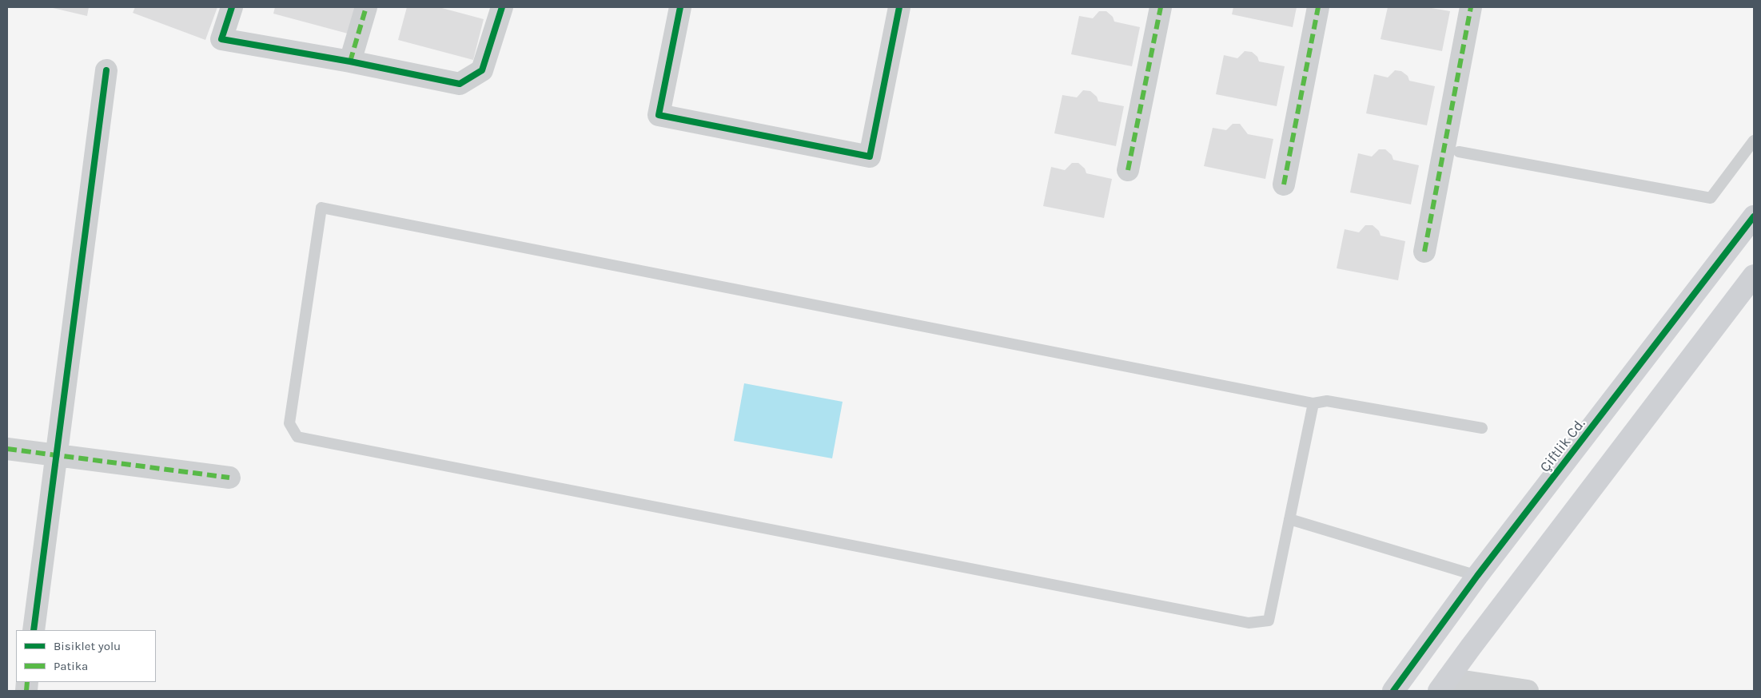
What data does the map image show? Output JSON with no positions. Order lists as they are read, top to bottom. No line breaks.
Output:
{"streets":{"street":["Çiftlik Cd."]},"legend":["Bisiklet yolu","Patika"]}
